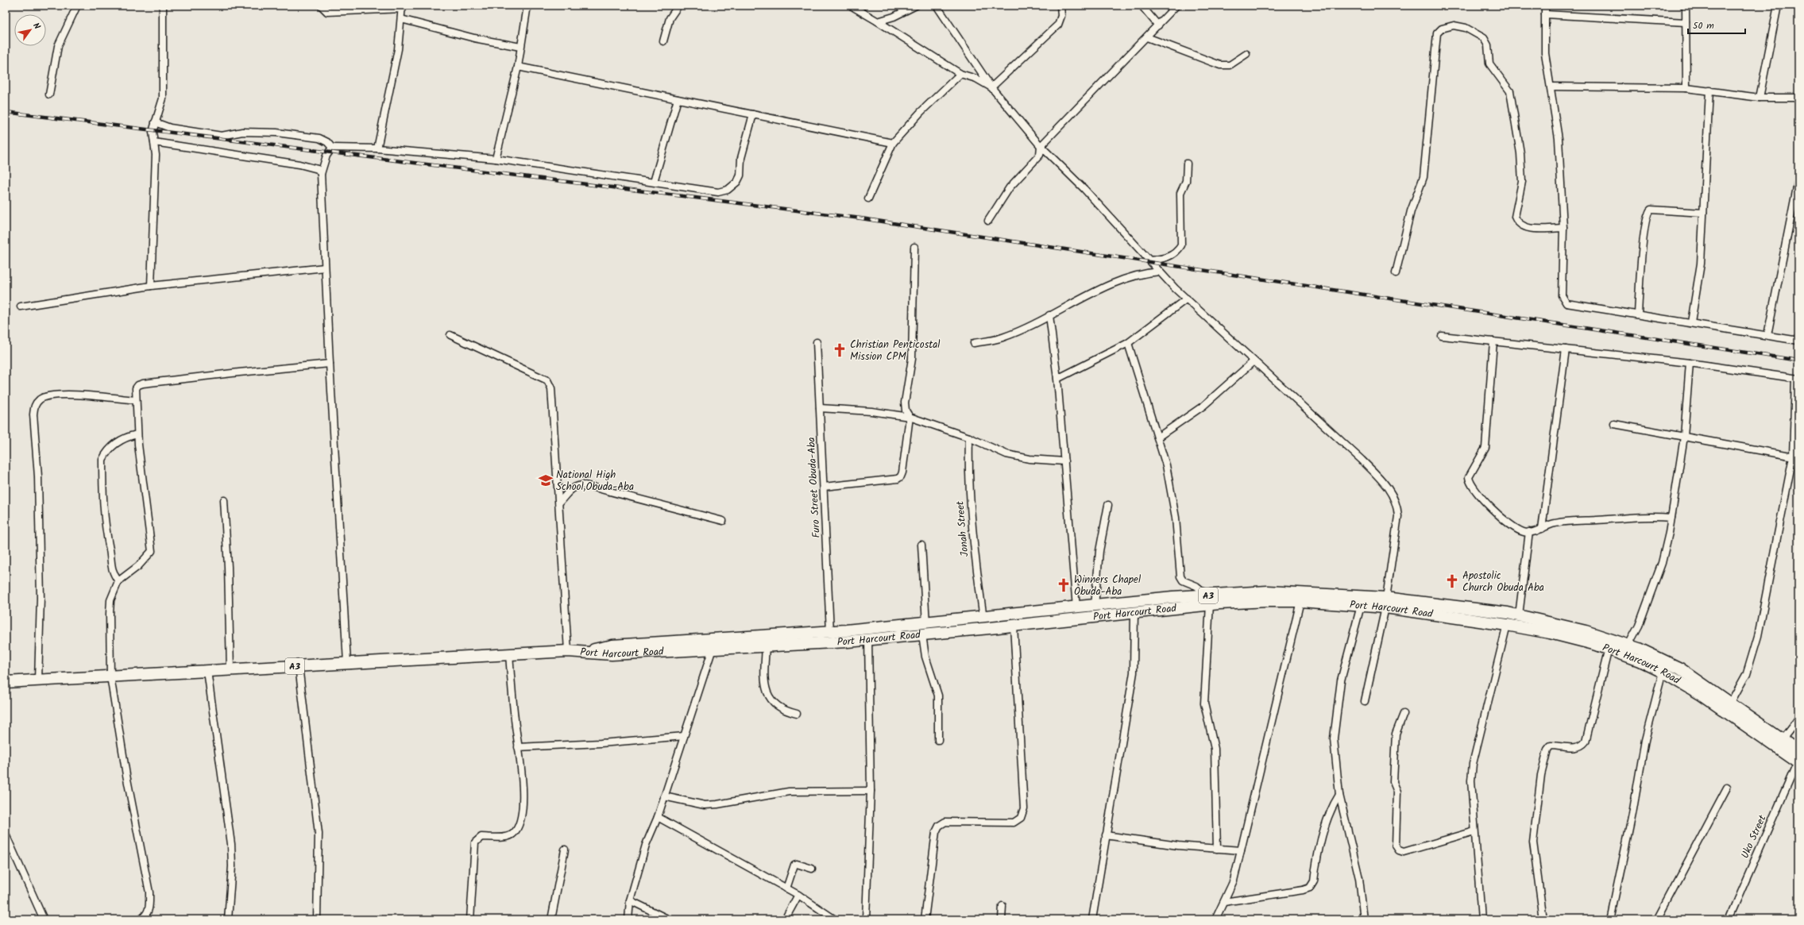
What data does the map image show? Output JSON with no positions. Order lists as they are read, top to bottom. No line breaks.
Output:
{"streets":{"highway":["A3","Port Harcourt Road"],"street":["Furo Street Obuda-Aba","Jonah Street","Uko Street"]},"crossings":[["Furo Street Obuda-Aba","Port Harcourt Road"],["Jonah Street","Port Harcourt Road"],["A3","Port Harcourt Road"],["Port Harcourt Road","Uko Street"]],"places":{"church":["Christian Penticostal Mission CPM","Apostolic Church Obuda Aba","Winners Chapel Obuda-Aba"],"school or university":["National High School,Obuda-Aba"]},"scale_bar":"50 m","north":"top right"}
